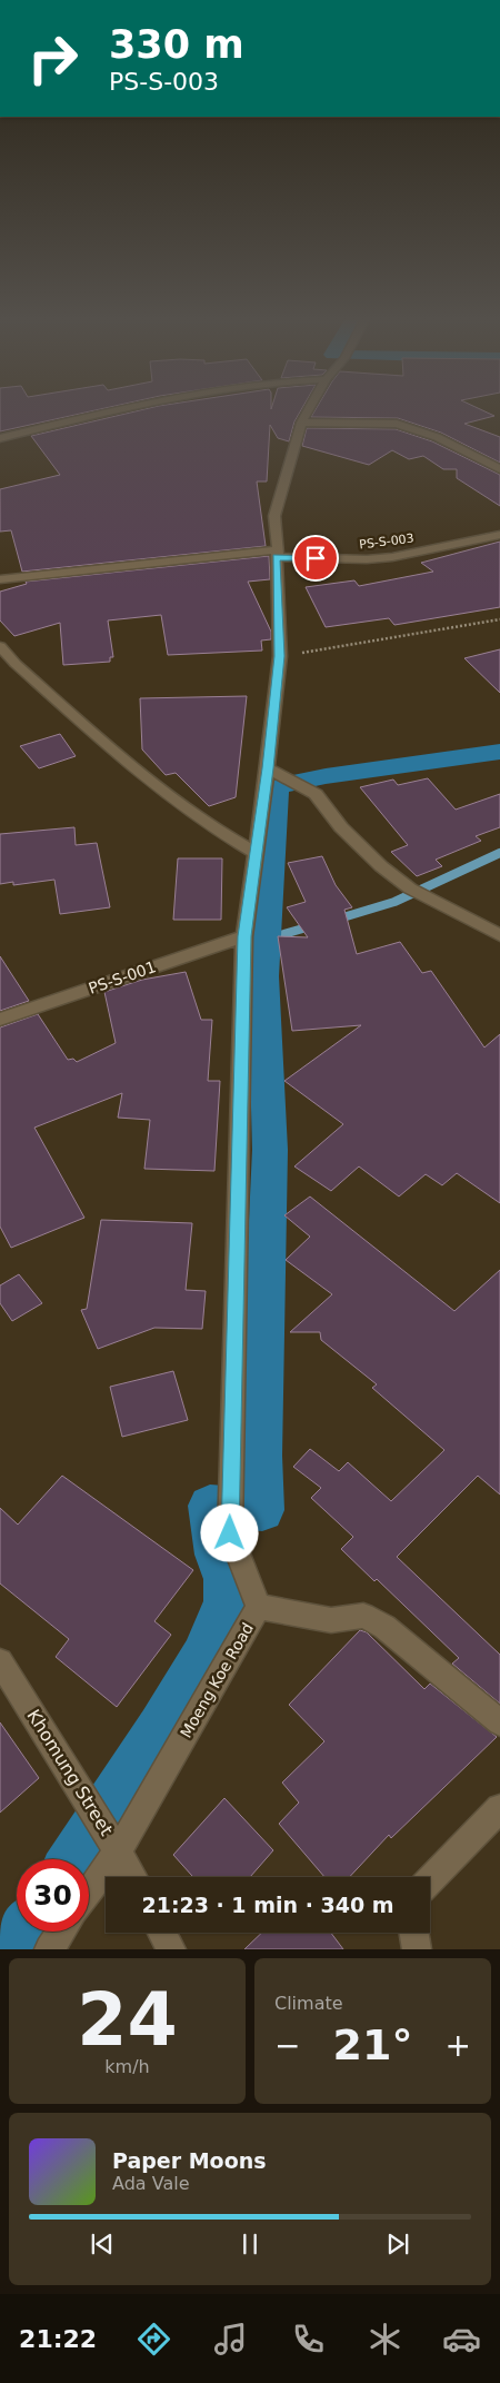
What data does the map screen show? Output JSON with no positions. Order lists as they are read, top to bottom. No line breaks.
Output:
{"streets":{"street":["PS-S-003","PS-S-001","Moeng Koe Road","Khomung Street"]},"crossings":[["PS-S-003","Moeng Koe Road"],["PS-S-001","Moeng Koe Road"],["Moeng Koe Road","Khomung Street"]],"page":{"turn":["330 m","PS-S-003"],"limit":"30","trip":"21:23 · 1 min · 340 m","tile":[["24","km/h"],"Climate"],"heat":["−","21°","+"],"song":["Paper Moons","Ada Vale"],"tabs":"21:22"}}
